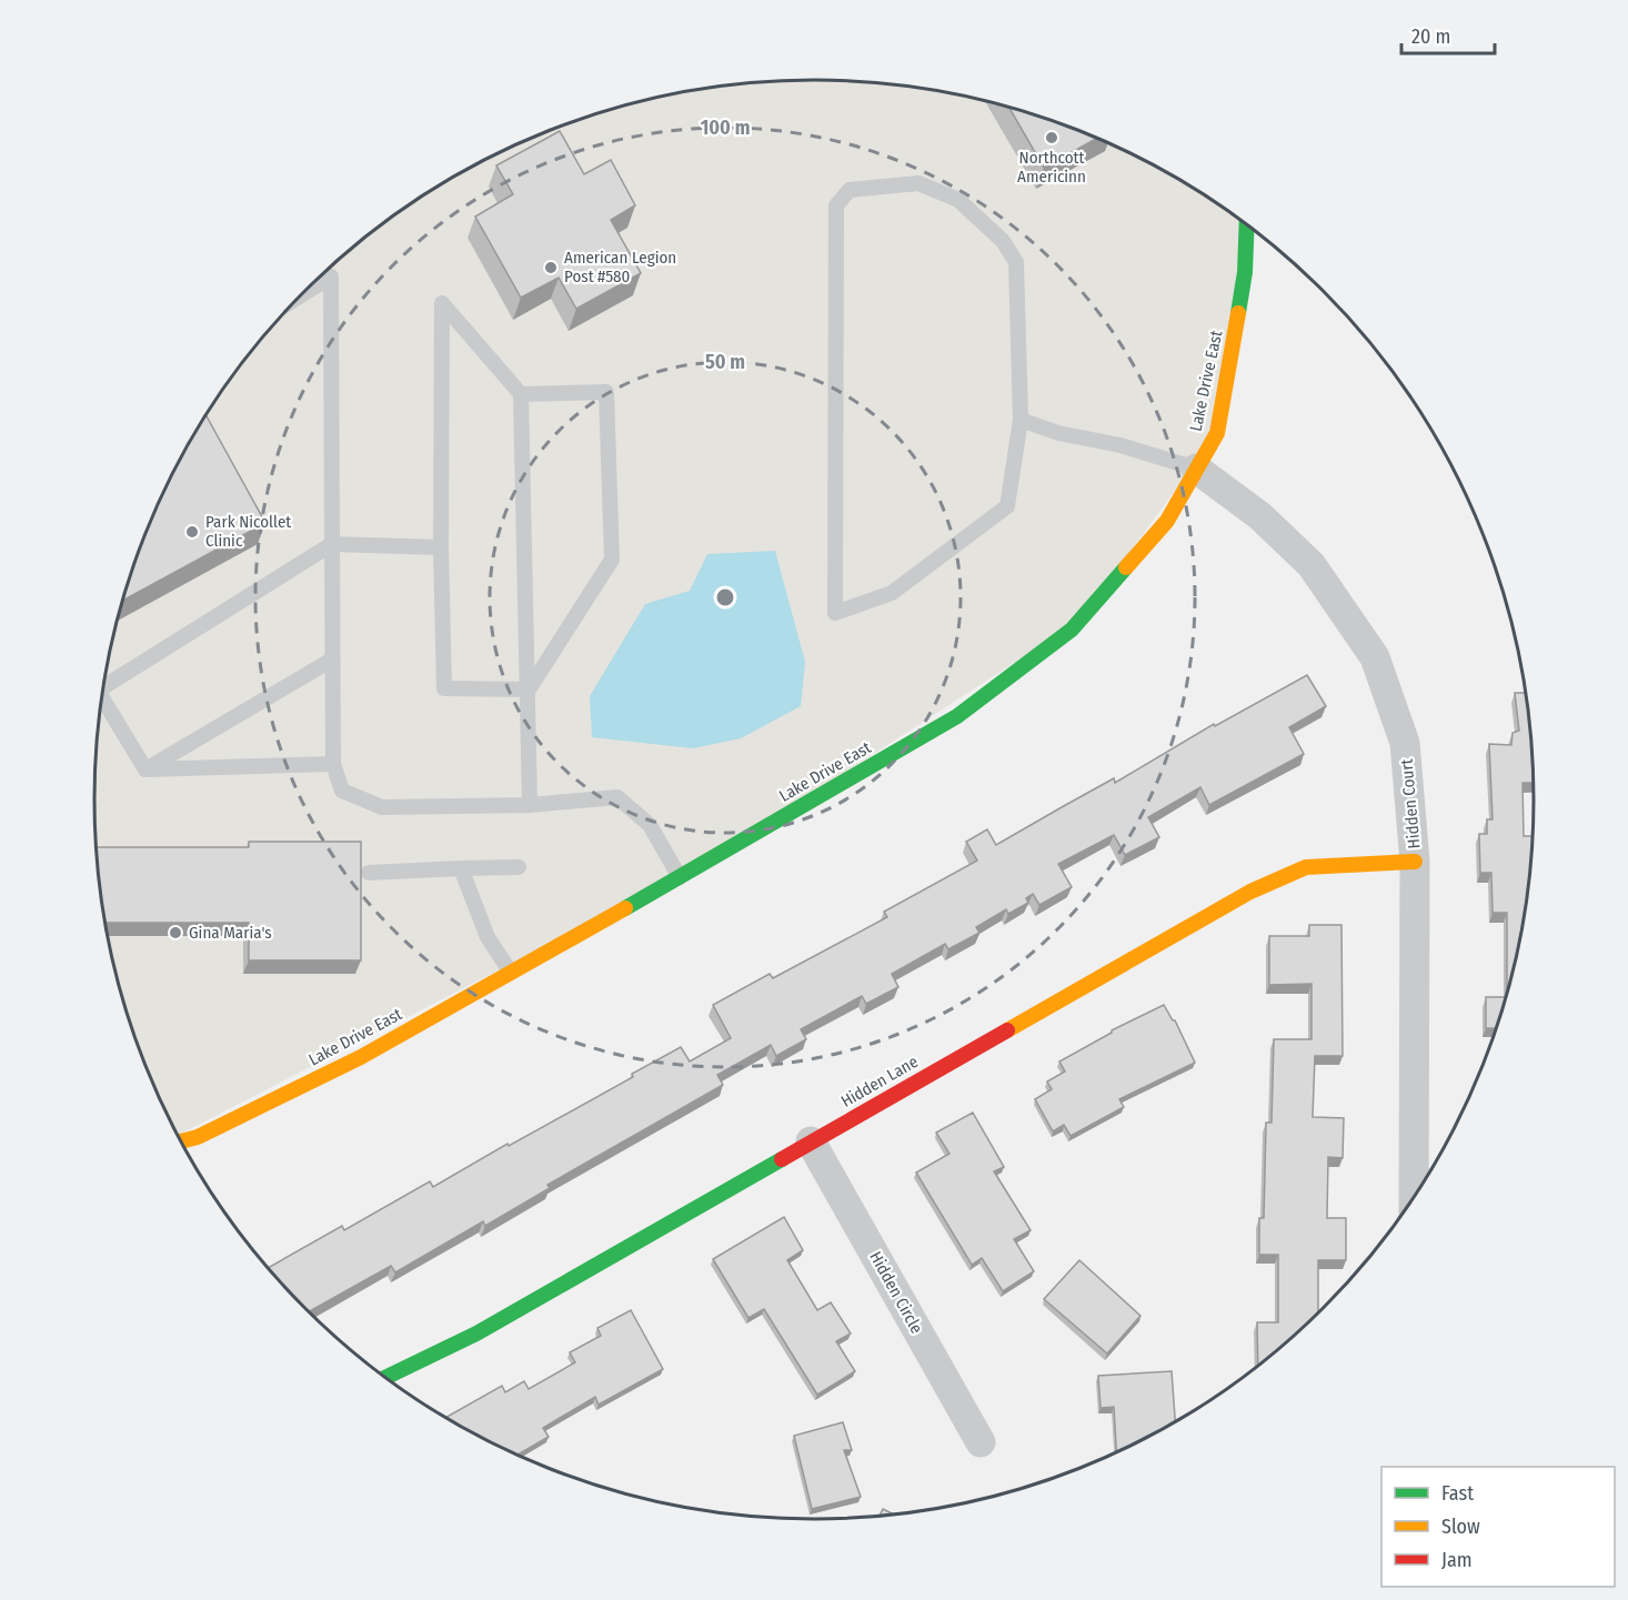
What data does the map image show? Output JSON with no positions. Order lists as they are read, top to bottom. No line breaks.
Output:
{"streets":{"street":["Lake Drive East","Hidden Court","Hidden Lane","Hidden Circle"]},"crossings":[["Lake Drive East","Hidden Court"],["Hidden Court","Hidden Lane"],["Hidden Lane","Hidden Circle"]],"places":["Northcott Americinn","American Legion Post #580","Park Nicollet Clinic","Gina Maria's"],"legend":["Fast","Slow","Jam"],"scale_bar":"20 m","rings":["100 m","50 m"]}
